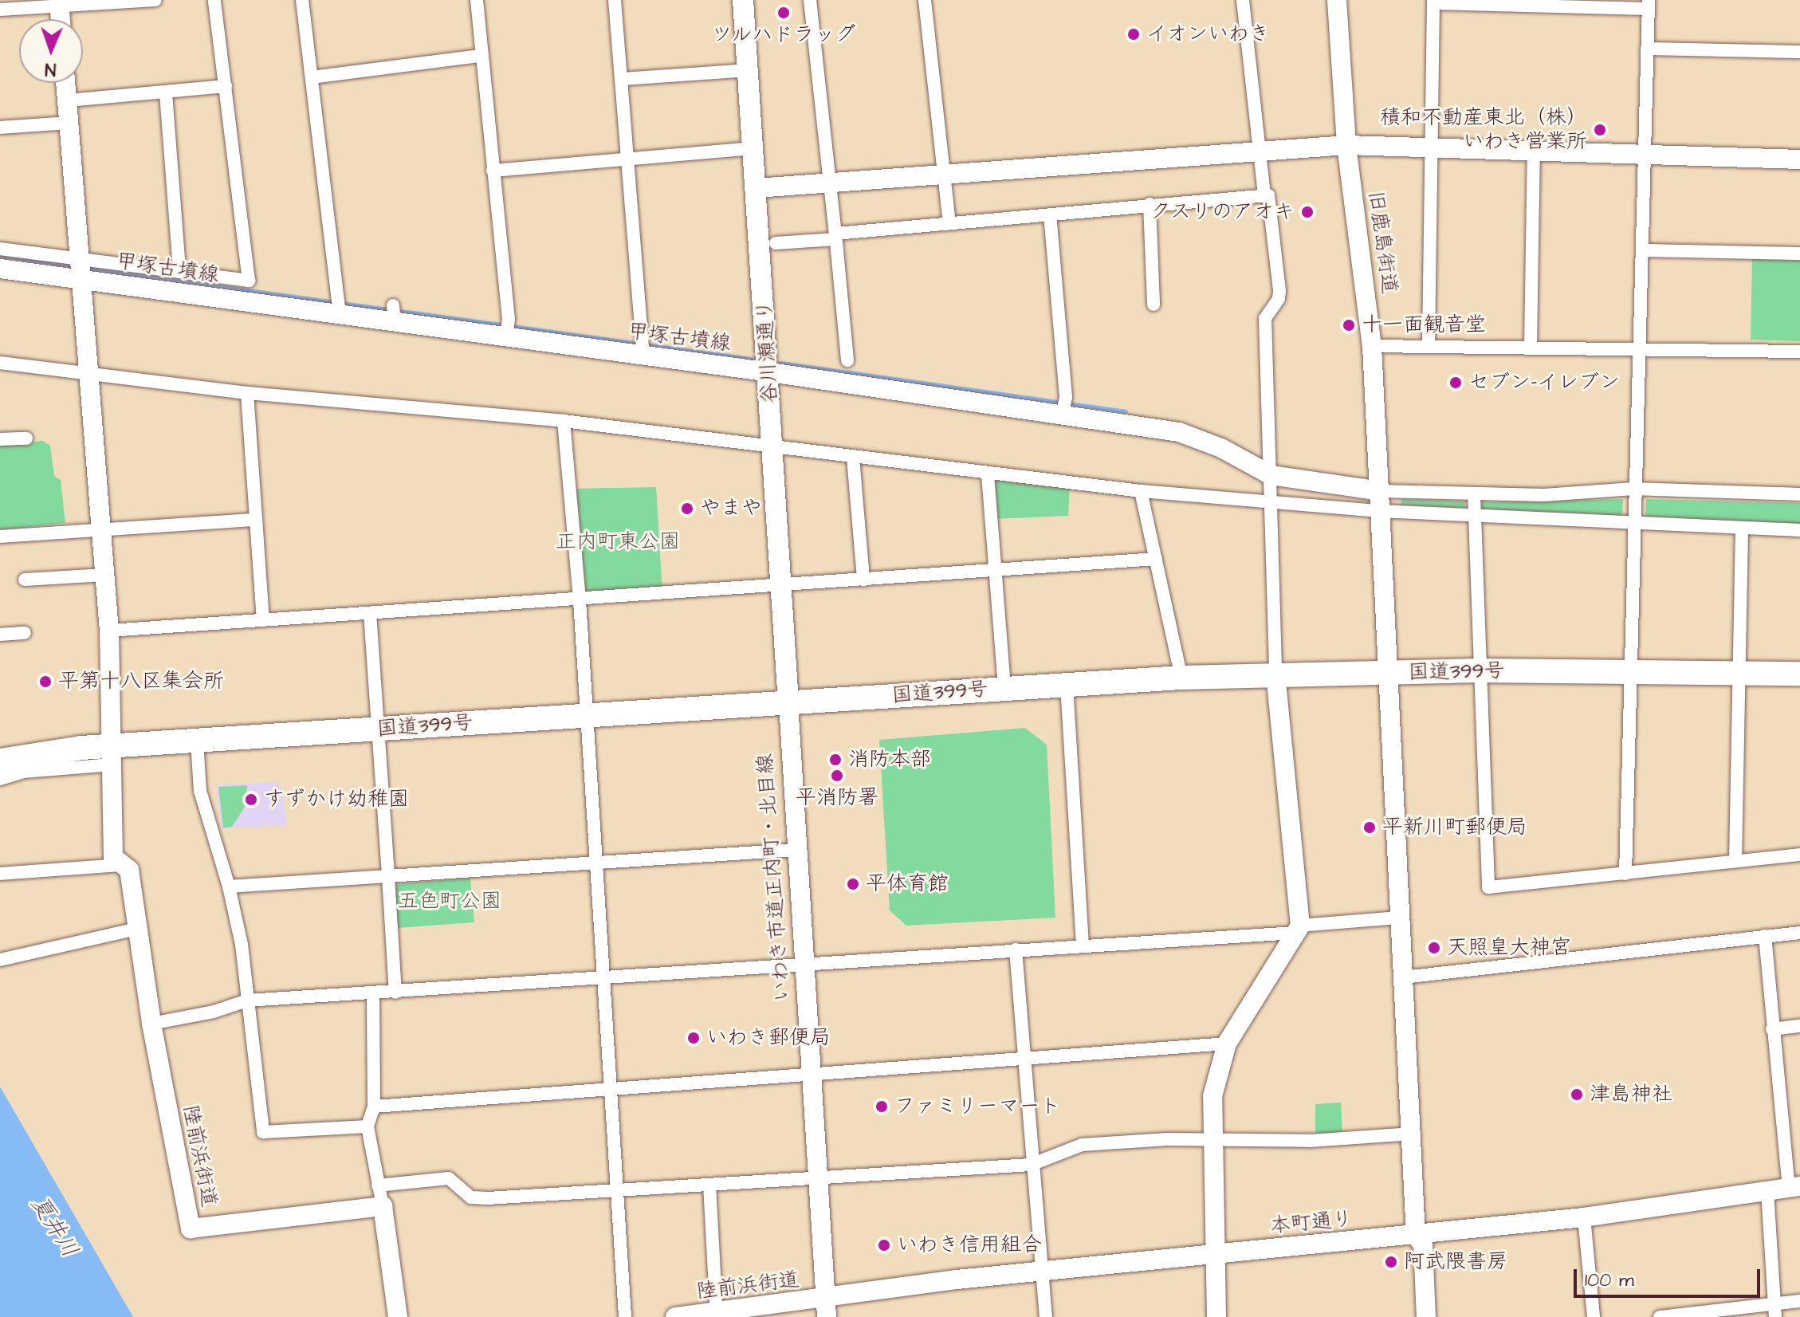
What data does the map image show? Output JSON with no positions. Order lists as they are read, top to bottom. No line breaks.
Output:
{"streets":{"highway":["国道399号"],"main road":["谷川瀬通り"],"street":["旧鹿島街道","甲塚古墳線","いわき市道正内町・北目線","陸前浜街道","本町通り"]},"crossings":[["旧鹿島街道","甲塚古墳線"],["旧鹿島街道","国道399号"],["旧鹿島街道","本町通り"],["甲塚古墳線","谷川瀬通り"],["谷川瀬通り","国道399号"],["谷川瀬通り","いわき市道正内町・北目線"],["国道399号","いわき市道正内町・北目線"],["いわき市道正内町・北目線","陸前浜街道"],["いわき市道正内町・北目線","本町通り"],["陸前浜街道","本町通り"]],"water":["夏井川"],"parks":["正内町東公園","五色町公園"],"places":["ツルハドラッグ","イオンいわき","積和不動産東北（株） いわき営業所","クスリのアオキ","十一面観音堂","セブン-イレブン","やまや","平第十八区集会所","消防本部","平消防署","すずかけ幼稚園","平新川町郵便局","平体育館","天照皇大神宮","いわき郵便局","津島神社","ファミリーマート","いわき信用組合","阿武隈書房"],"scale_bar":"100 m","north":"bottom"}
